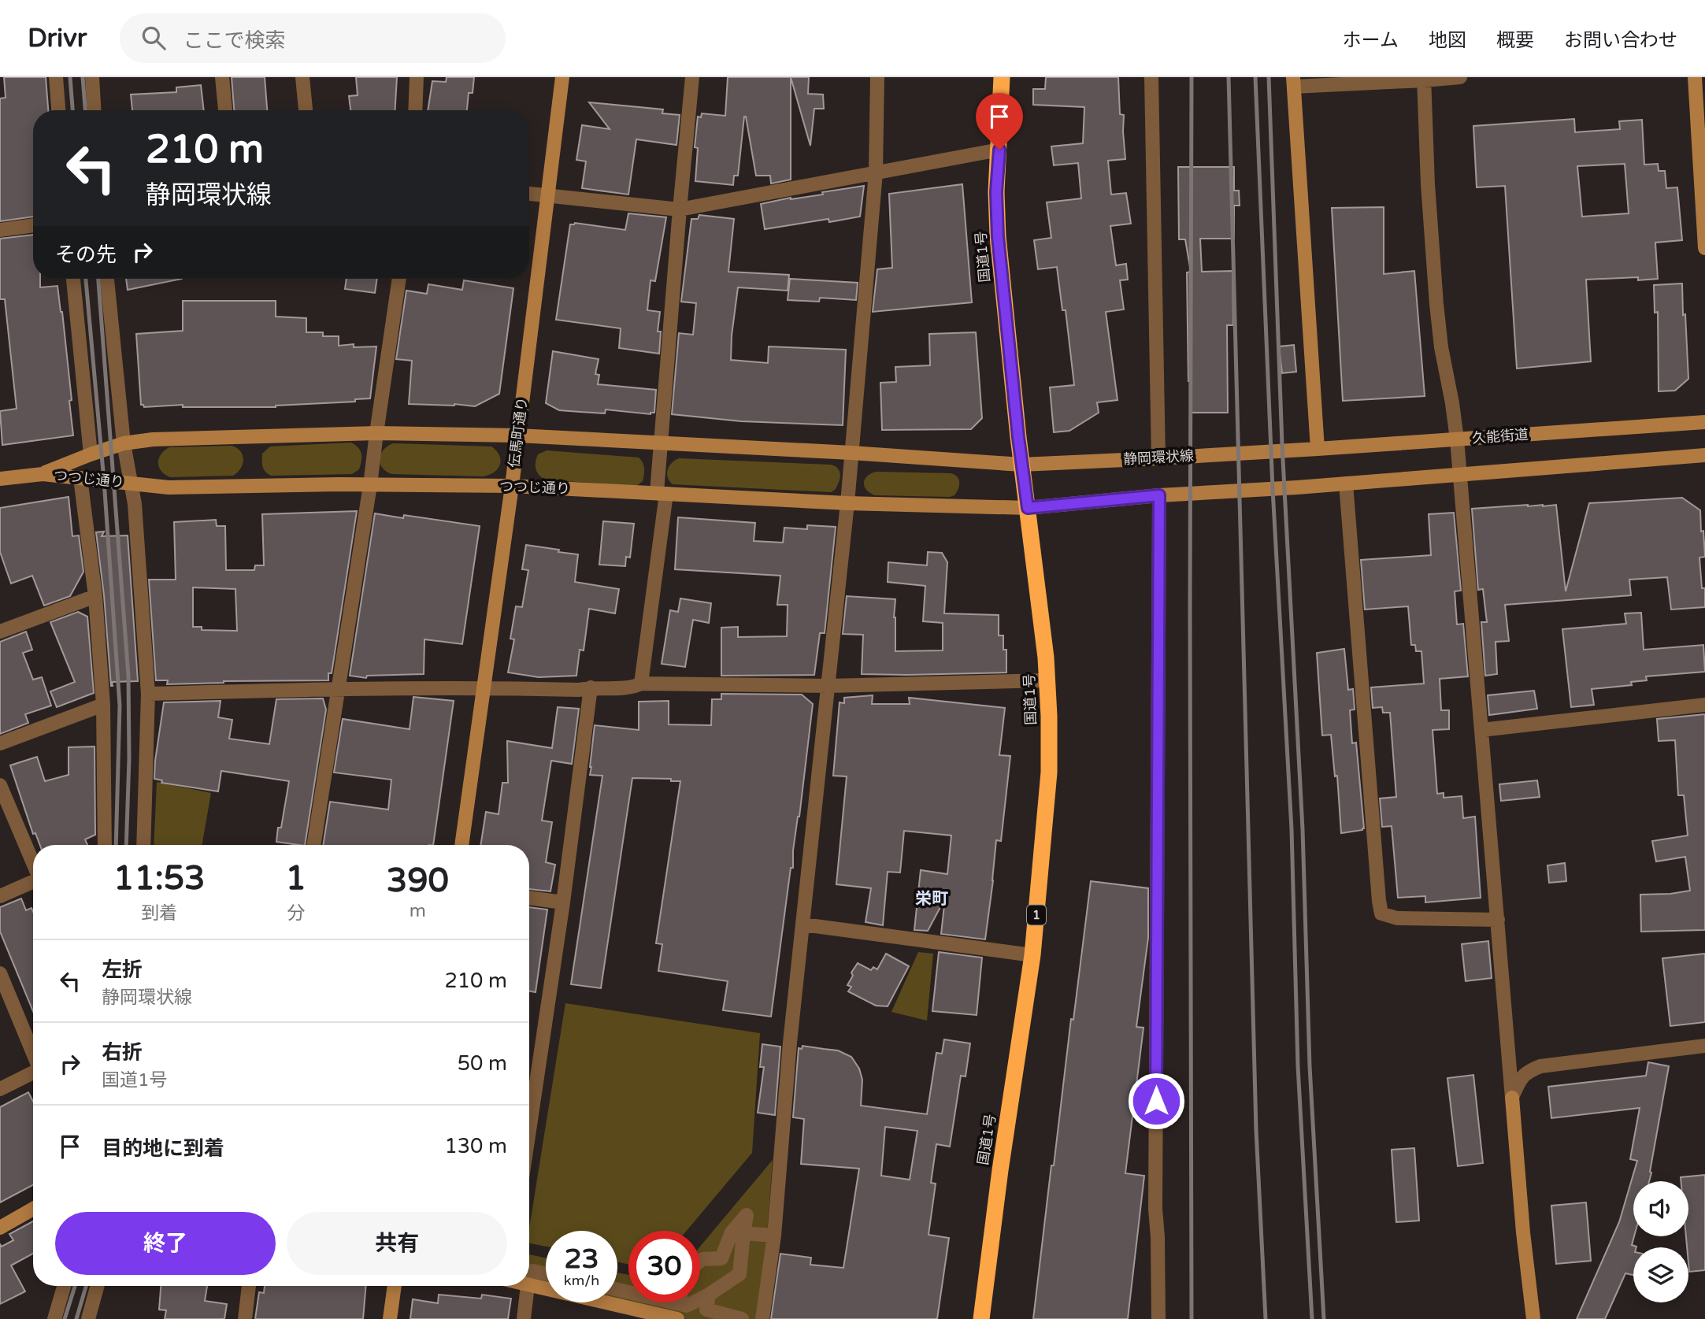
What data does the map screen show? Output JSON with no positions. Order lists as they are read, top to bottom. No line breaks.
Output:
{"streets":{"highway":["国道1号","1"],"main road":["伝馬町通り","久能街道","静岡環状線","つつじ通り"]},"crossings":[["国道1号","静岡環状線"],["国道1号","つつじ通り"],["伝馬町通り","つつじ通り"],["久能街道","静岡環状線"],["静岡環状線","つつじ通り"]],"districts":["栄町"],"page":{"header":"Drivr","search":"ここで検索","nav":["ホーム","地図","概要","お問い合わせ"],"turn":["210 m","静岡環状線"],"then":"その先","eta":["11:53","到着","1","分","390","m"],"list":[{"name":"左折","note":"静岡環状線","value":"210 m"},{"name":"右折","note":"国道1号","value":"50 m"},{"name":"目的地に到着","value":"130 m"}],"buttons":["終了","共有"],"speed":"23 km/h","limit":"30"}}
